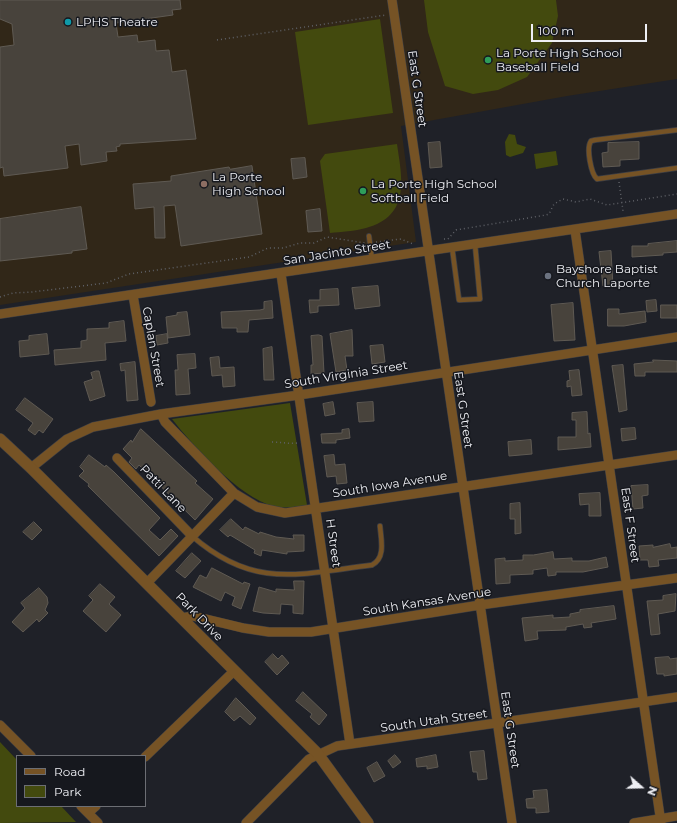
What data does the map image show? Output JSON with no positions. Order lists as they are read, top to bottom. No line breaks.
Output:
{"streets":{"street":["East G Street","San Jacinto Street","Caplan Street","South Virginia Street","South Iowa Avenue","Patti Lane","East F Street","H Street","South Kansas Avenue","Park Drive","South Utah Street"]},"crossings":[["East G Street","San Jacinto Street"],["East G Street","South Virginia Street"],["East G Street","South Iowa Avenue"],["East G Street","South Kansas Avenue"],["East G Street","South Utah Street"],["San Jacinto Street","Caplan Street"],["San Jacinto Street","East F Street"],["San Jacinto Street","H Street"],["South Virginia Street","East F Street"],["South Virginia Street","H Street"],["South Virginia Street","Park Drive"],["South Iowa Avenue","East F Street"],["South Iowa Avenue","H Street"],["East F Street","South Kansas Avenue"],["East F Street","South Utah Street"],["H Street","South Kansas Avenue"],["H Street","South Utah Street"],["South Kansas Avenue","Park Drive"],["Park Drive","South Utah Street"]],"places":["LPHS Theatre","La Porte High School Baseball Field","La Porte High School","La Porte High School Softball Field","Bayshore Baptist Church Laporte"],"legend":["Road","Park"],"scale_bar":"100 m","north":"right"}
